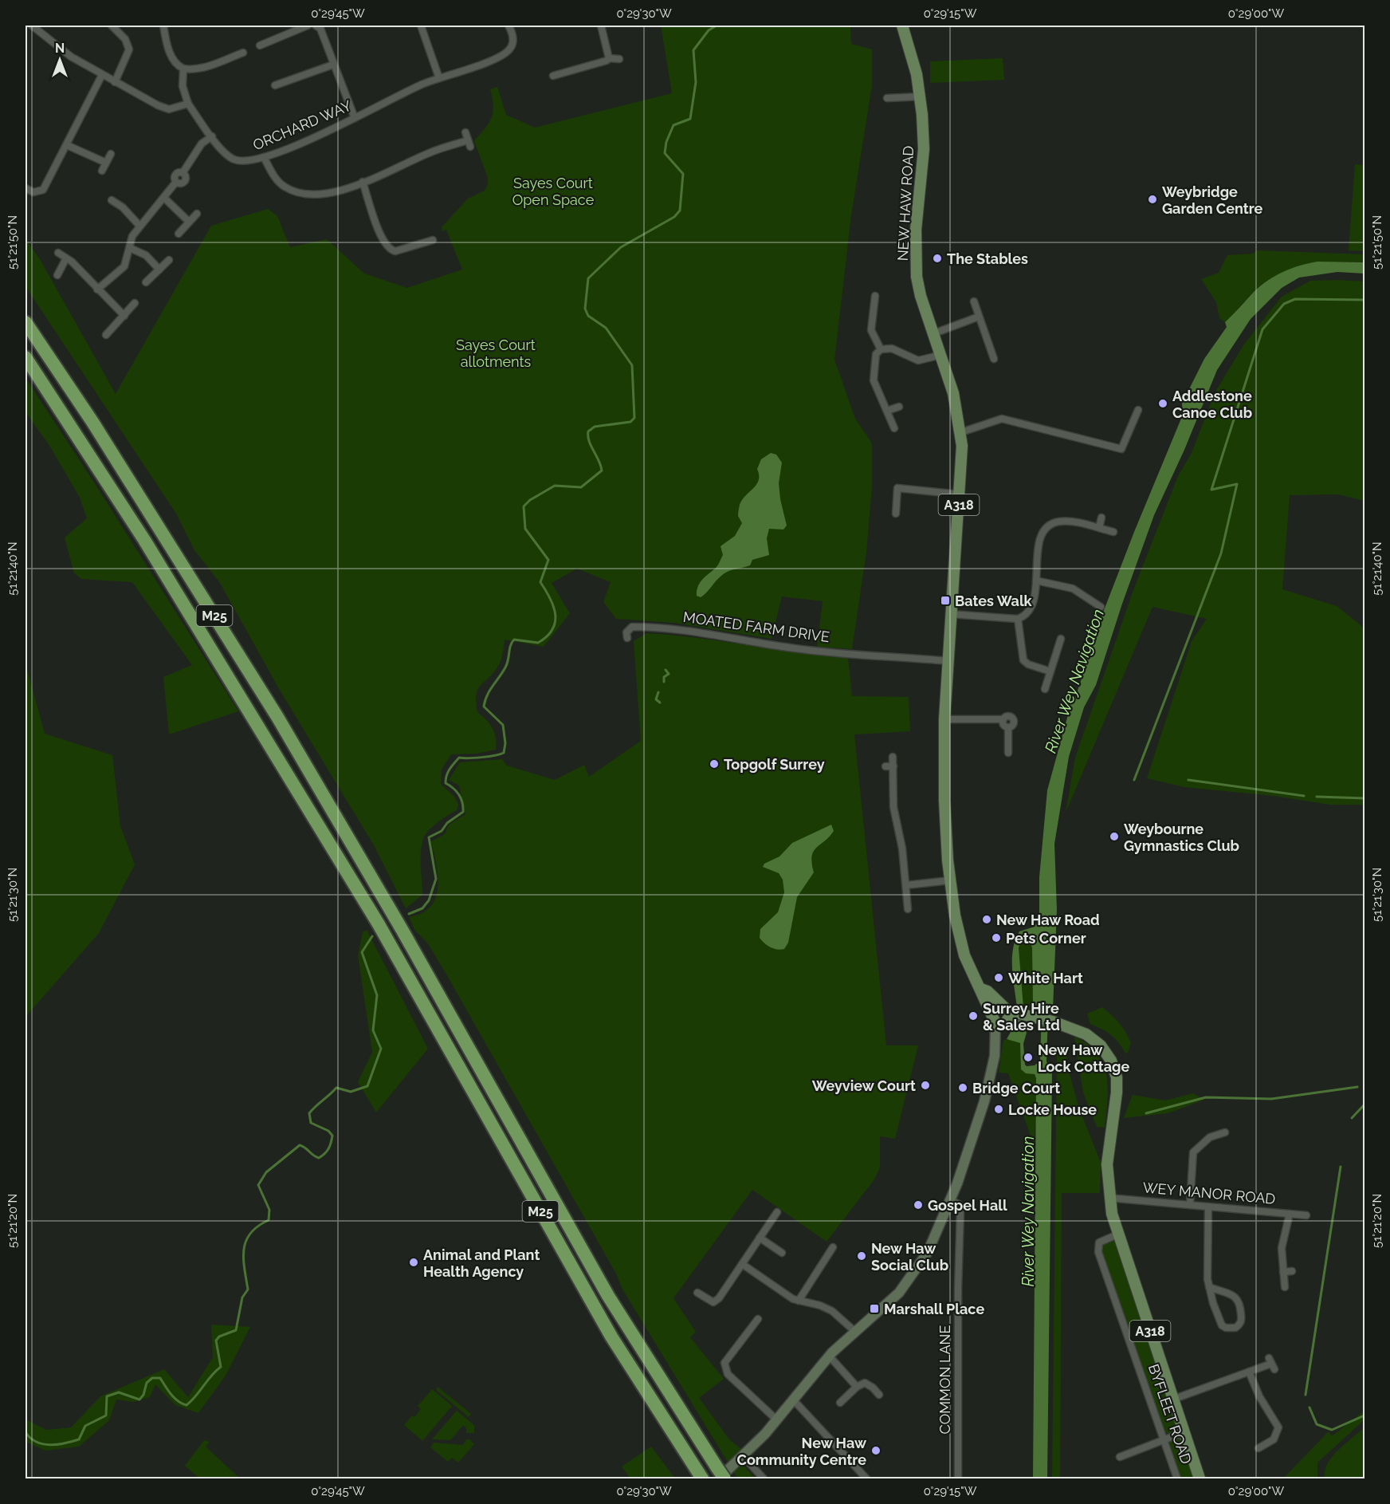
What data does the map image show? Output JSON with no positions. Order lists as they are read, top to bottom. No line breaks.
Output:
{"streets":{"highway":["M25"],"main road":["NEW HAW ROAD","A318","BYFLEET ROAD"],"street":["ORCHARD WAY","MOATED FARM DRIVE","WEY MANOR ROAD","COMMON LANE"]},"crossings":[["NEW HAW ROAD","MOATED FARM DRIVE"],["NEW HAW ROAD","BYFLEET ROAD"],["WEY MANOR ROAD","BYFLEET ROAD"]],"water":["River Wey Navigation"],"parks":["Sayes Court Open Space","Sayes Court allotments"],"places":{"other":["Weybridge Garden Centre","The Stables","Addlestone Canoe Club","Topgolf Surrey","Weybourne Gymnastics Club","New Haw Road","Pets Corner","White Hart","Surrey Hire & Sales Ltd","New Haw Lock Cottage","Weyview Court","Bridge Court","Locke House","Gospel Hall","New Haw Social Club","Animal and Plant Health Agency","New Haw Community Centre"],"transit":["Bates Walk","Marshall Place"]},"north":"top","coordinates":["0°29'45\"W","0°29'30\"W","0°29'15\"W","0°29'00\"W","51°21'50\"N","51°21'40\"N","51°21'30\"N","51°21'20\"N"]}
